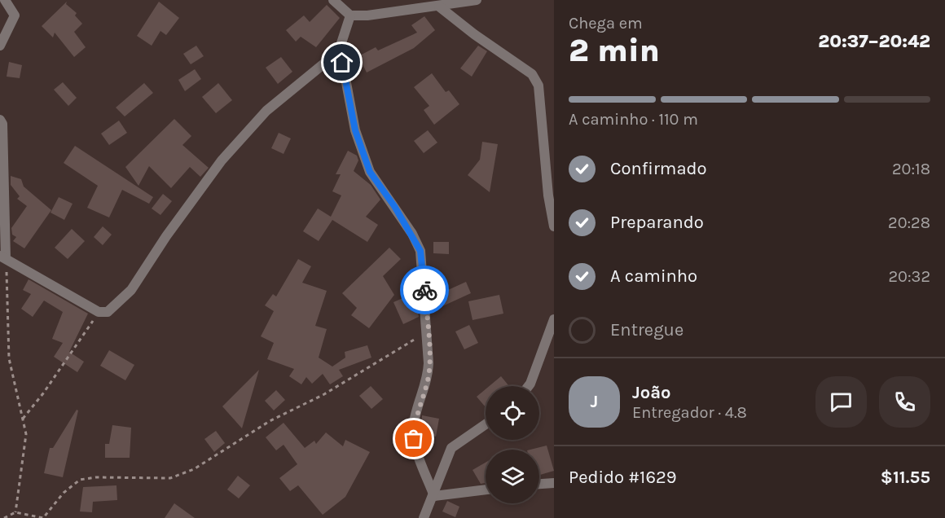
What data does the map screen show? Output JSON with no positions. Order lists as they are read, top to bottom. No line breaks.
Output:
{"page":{"heading":["2 min","Chega em","20:37–20:42"],"panel":["João","Entregador · 4.8","Pedido #1629","$11.55"],"bar":"A caminho · 110 m","list":[["Confirmado","20:18"],["Preparando","20:28"],["A caminho","20:32"],"Entregue"],"round":"J"}}
